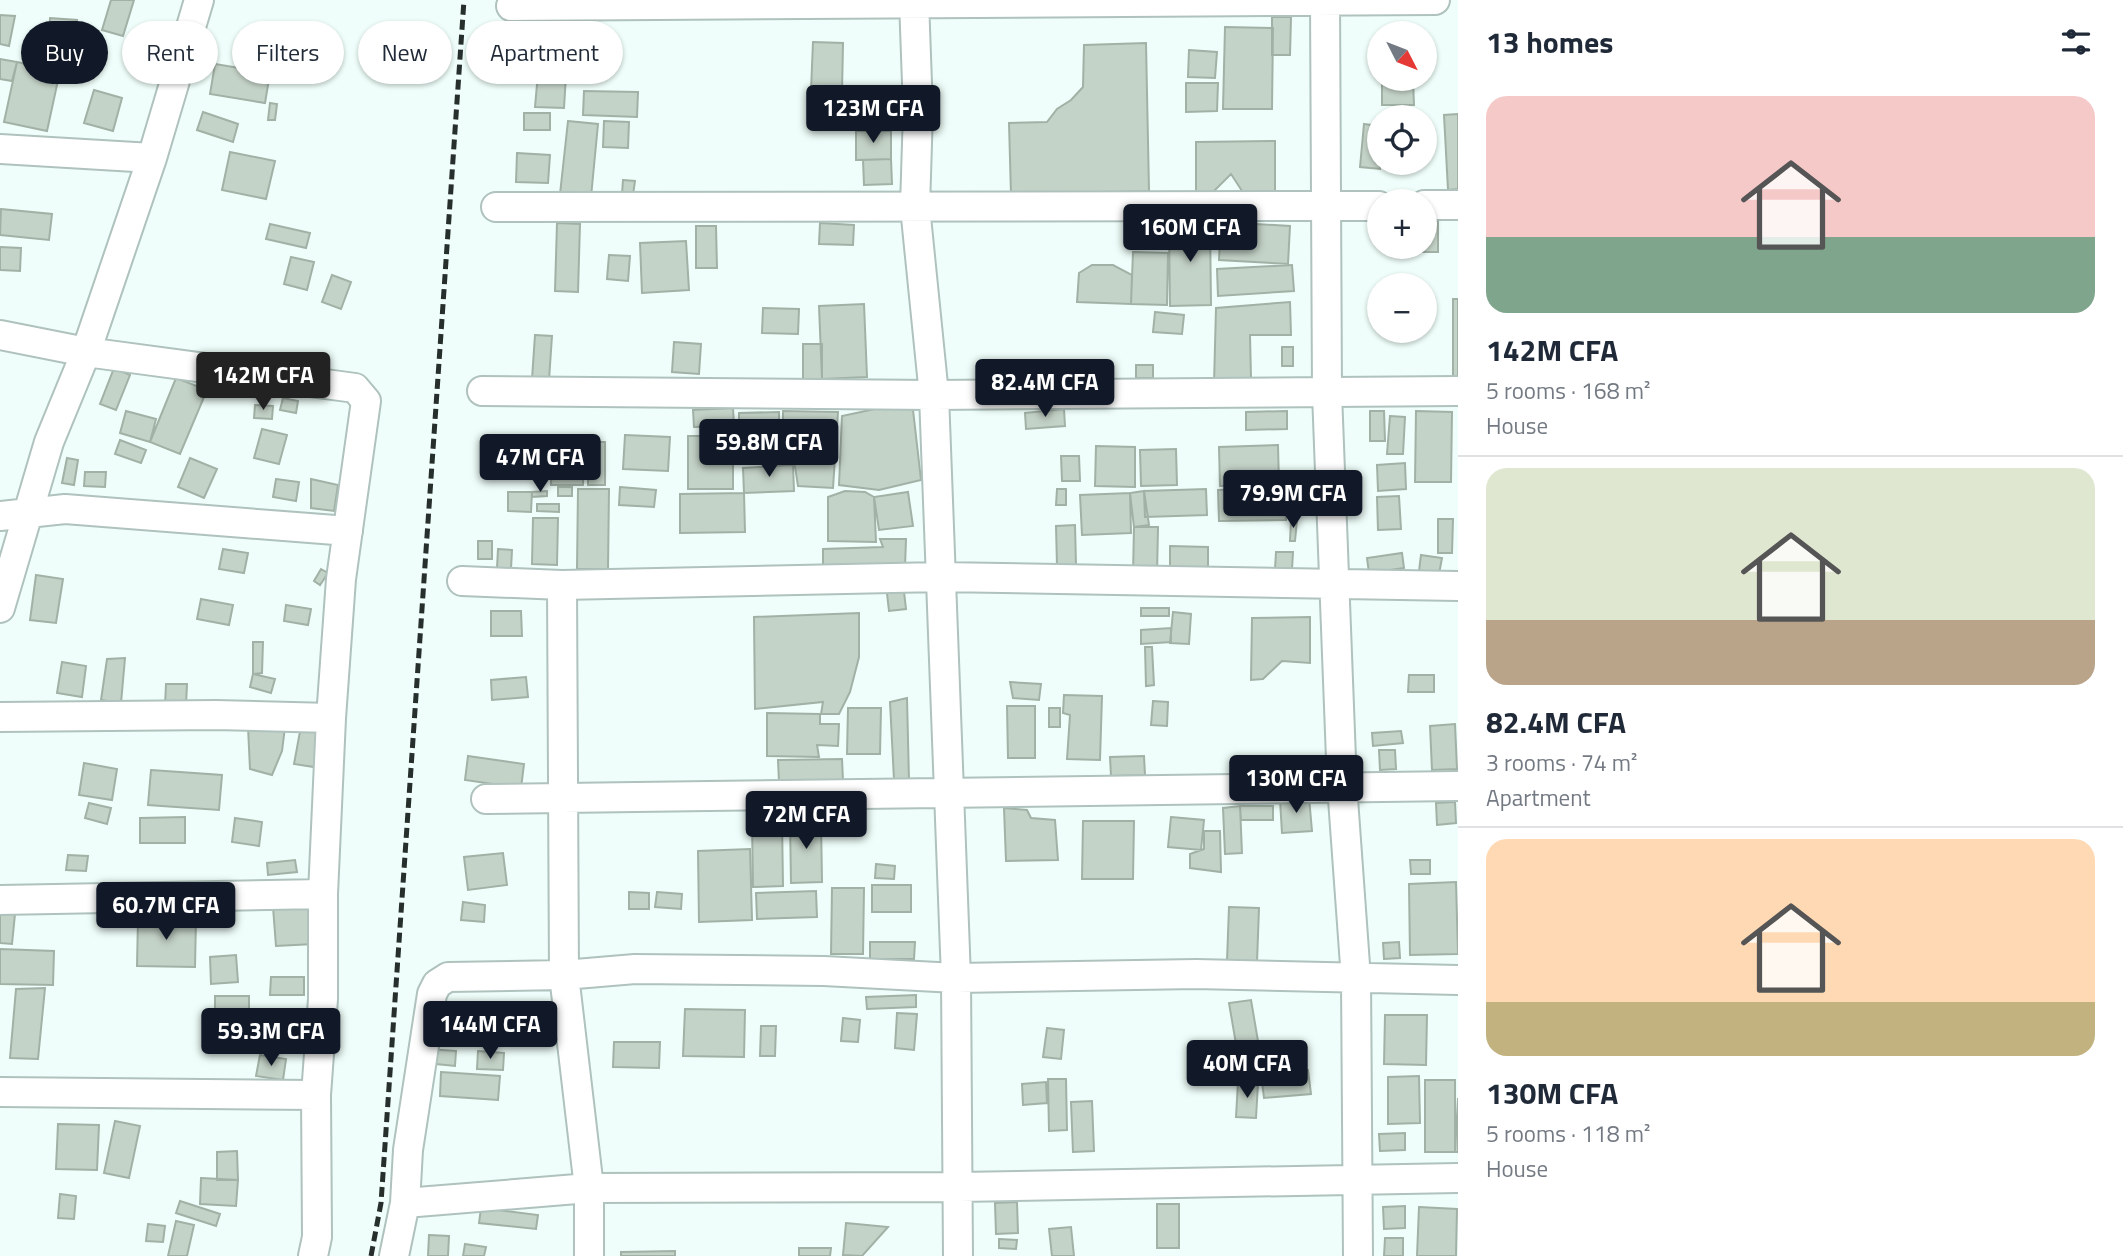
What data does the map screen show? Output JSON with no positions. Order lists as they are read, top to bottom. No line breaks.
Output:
{"north":"bottom right","page":{"heading":"13 homes","map_buttons":["+","−"],"chip":["Buy","Rent","Filters","New","Apartment"],"list":[{"name":"142M CFA","note":"5 rooms · 168 m² · House"},{"name":"82.4M CFA","note":"3 rooms · 74 m² · Apartment"},{"name":"130M CFA","note":"5 rooms · 118 m² · House"}],"price":["123M CFA","160M CFA","142M CFA","82.4M CFA","59.8M CFA","47M CFA","79.9M CFA","130M CFA","72M CFA","60.7M CFA","144M CFA","59.3M CFA","40M CFA"]}}
